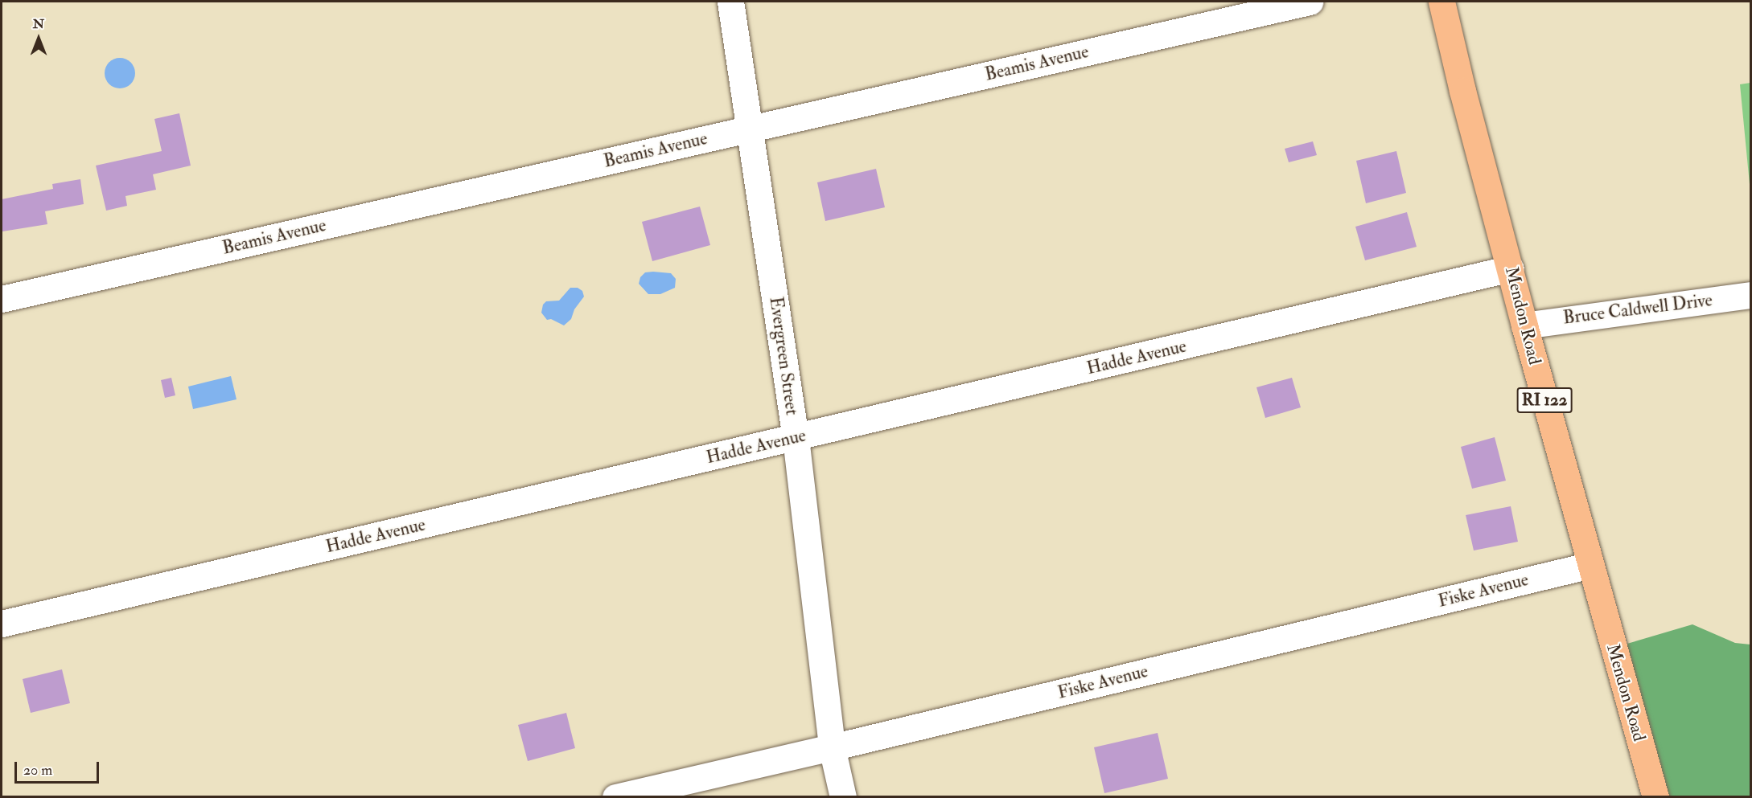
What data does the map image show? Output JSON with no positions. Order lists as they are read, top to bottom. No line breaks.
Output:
{"streets":{"main road":["Mendon Road","RI 122"],"street":["Beamis Avenue","Bruce Caldwell Drive","Evergreen Street","Hadde Avenue","Fiske Avenue"]},"crossings":[["Beamis Avenue","Evergreen Street"],["Bruce Caldwell Drive","Mendon Road"],["Mendon Road","Hadde Avenue"],["Mendon Road","Fiske Avenue"],["Evergreen Street","Hadde Avenue"],["Evergreen Street","Fiske Avenue"]],"scale_bar":"20 m","north":"top"}
